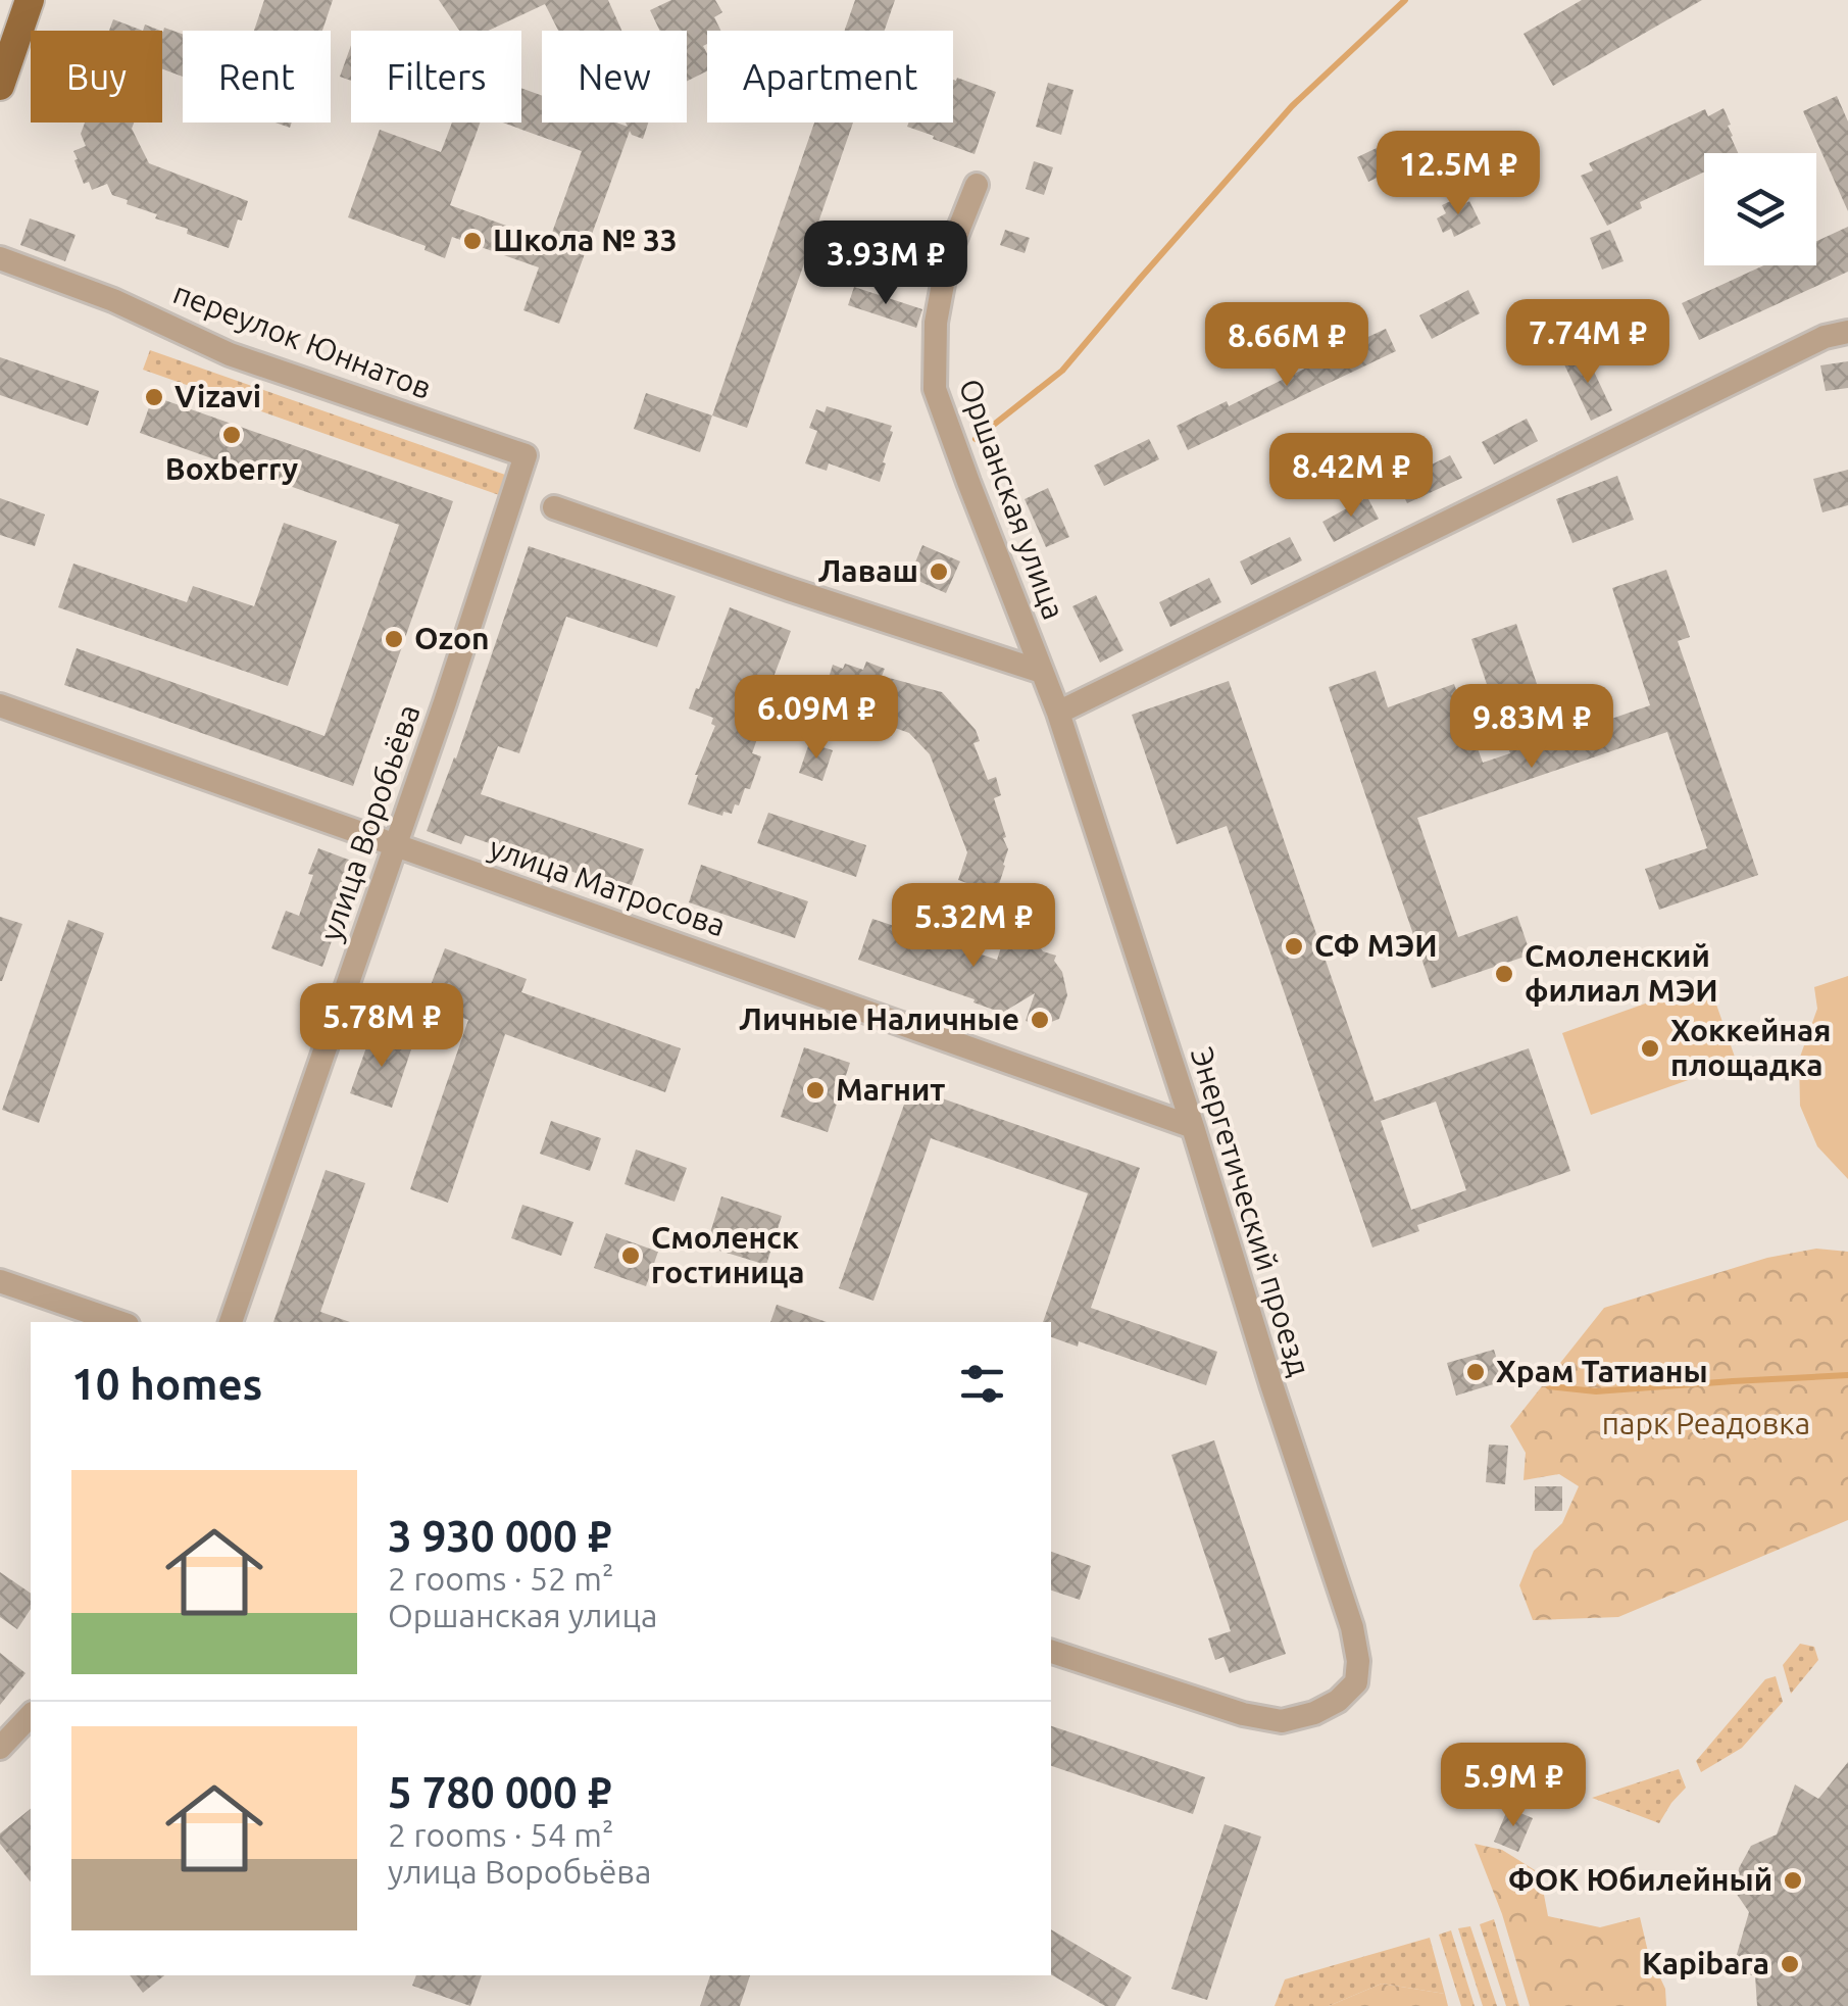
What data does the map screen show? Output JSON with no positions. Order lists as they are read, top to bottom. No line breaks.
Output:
{"streets":{"street":["переулок Юннатов","Оршанская улица","улица Воробьёва","улица Матросова","Энергетический проезд"]},"crossings":[["переулок Юннатов","улица Воробьёва"],["Оршанская улица","Энергетический проезд"],["улица Воробьёва","улица Матросова"],["улица Матросова","Энергетический проезд"]],"parks":["парк Реадовка"],"places":["Школа № 33","Vizavi","Boxberry","Лаваш","Ozon","СФ МЭИ","Смоленский филиал МЭИ","Личные Наличные","Хоккейная площадка","Магнит","Смоленск гостиница","Храм Татианы","ФОК Юбилейный","Kapibara"],"page":{"chip":["Buy","Rent","Filters","New","Apartment"],"price":["12.5M ₽","3.93M ₽","7.74M ₽","8.66M ₽","8.42M ₽","6.09M ₽","9.83M ₽","5.32M ₽","5.78M ₽","5.9M ₽"],"heading":"10 homes","list":[{"name":"3 930 000 ₽","note":"2 rooms · 52 m² · Оршанская улица"},{"name":"5 780 000 ₽","note":"2 rooms · 54 m² · улица Воробьёва"}]}}
